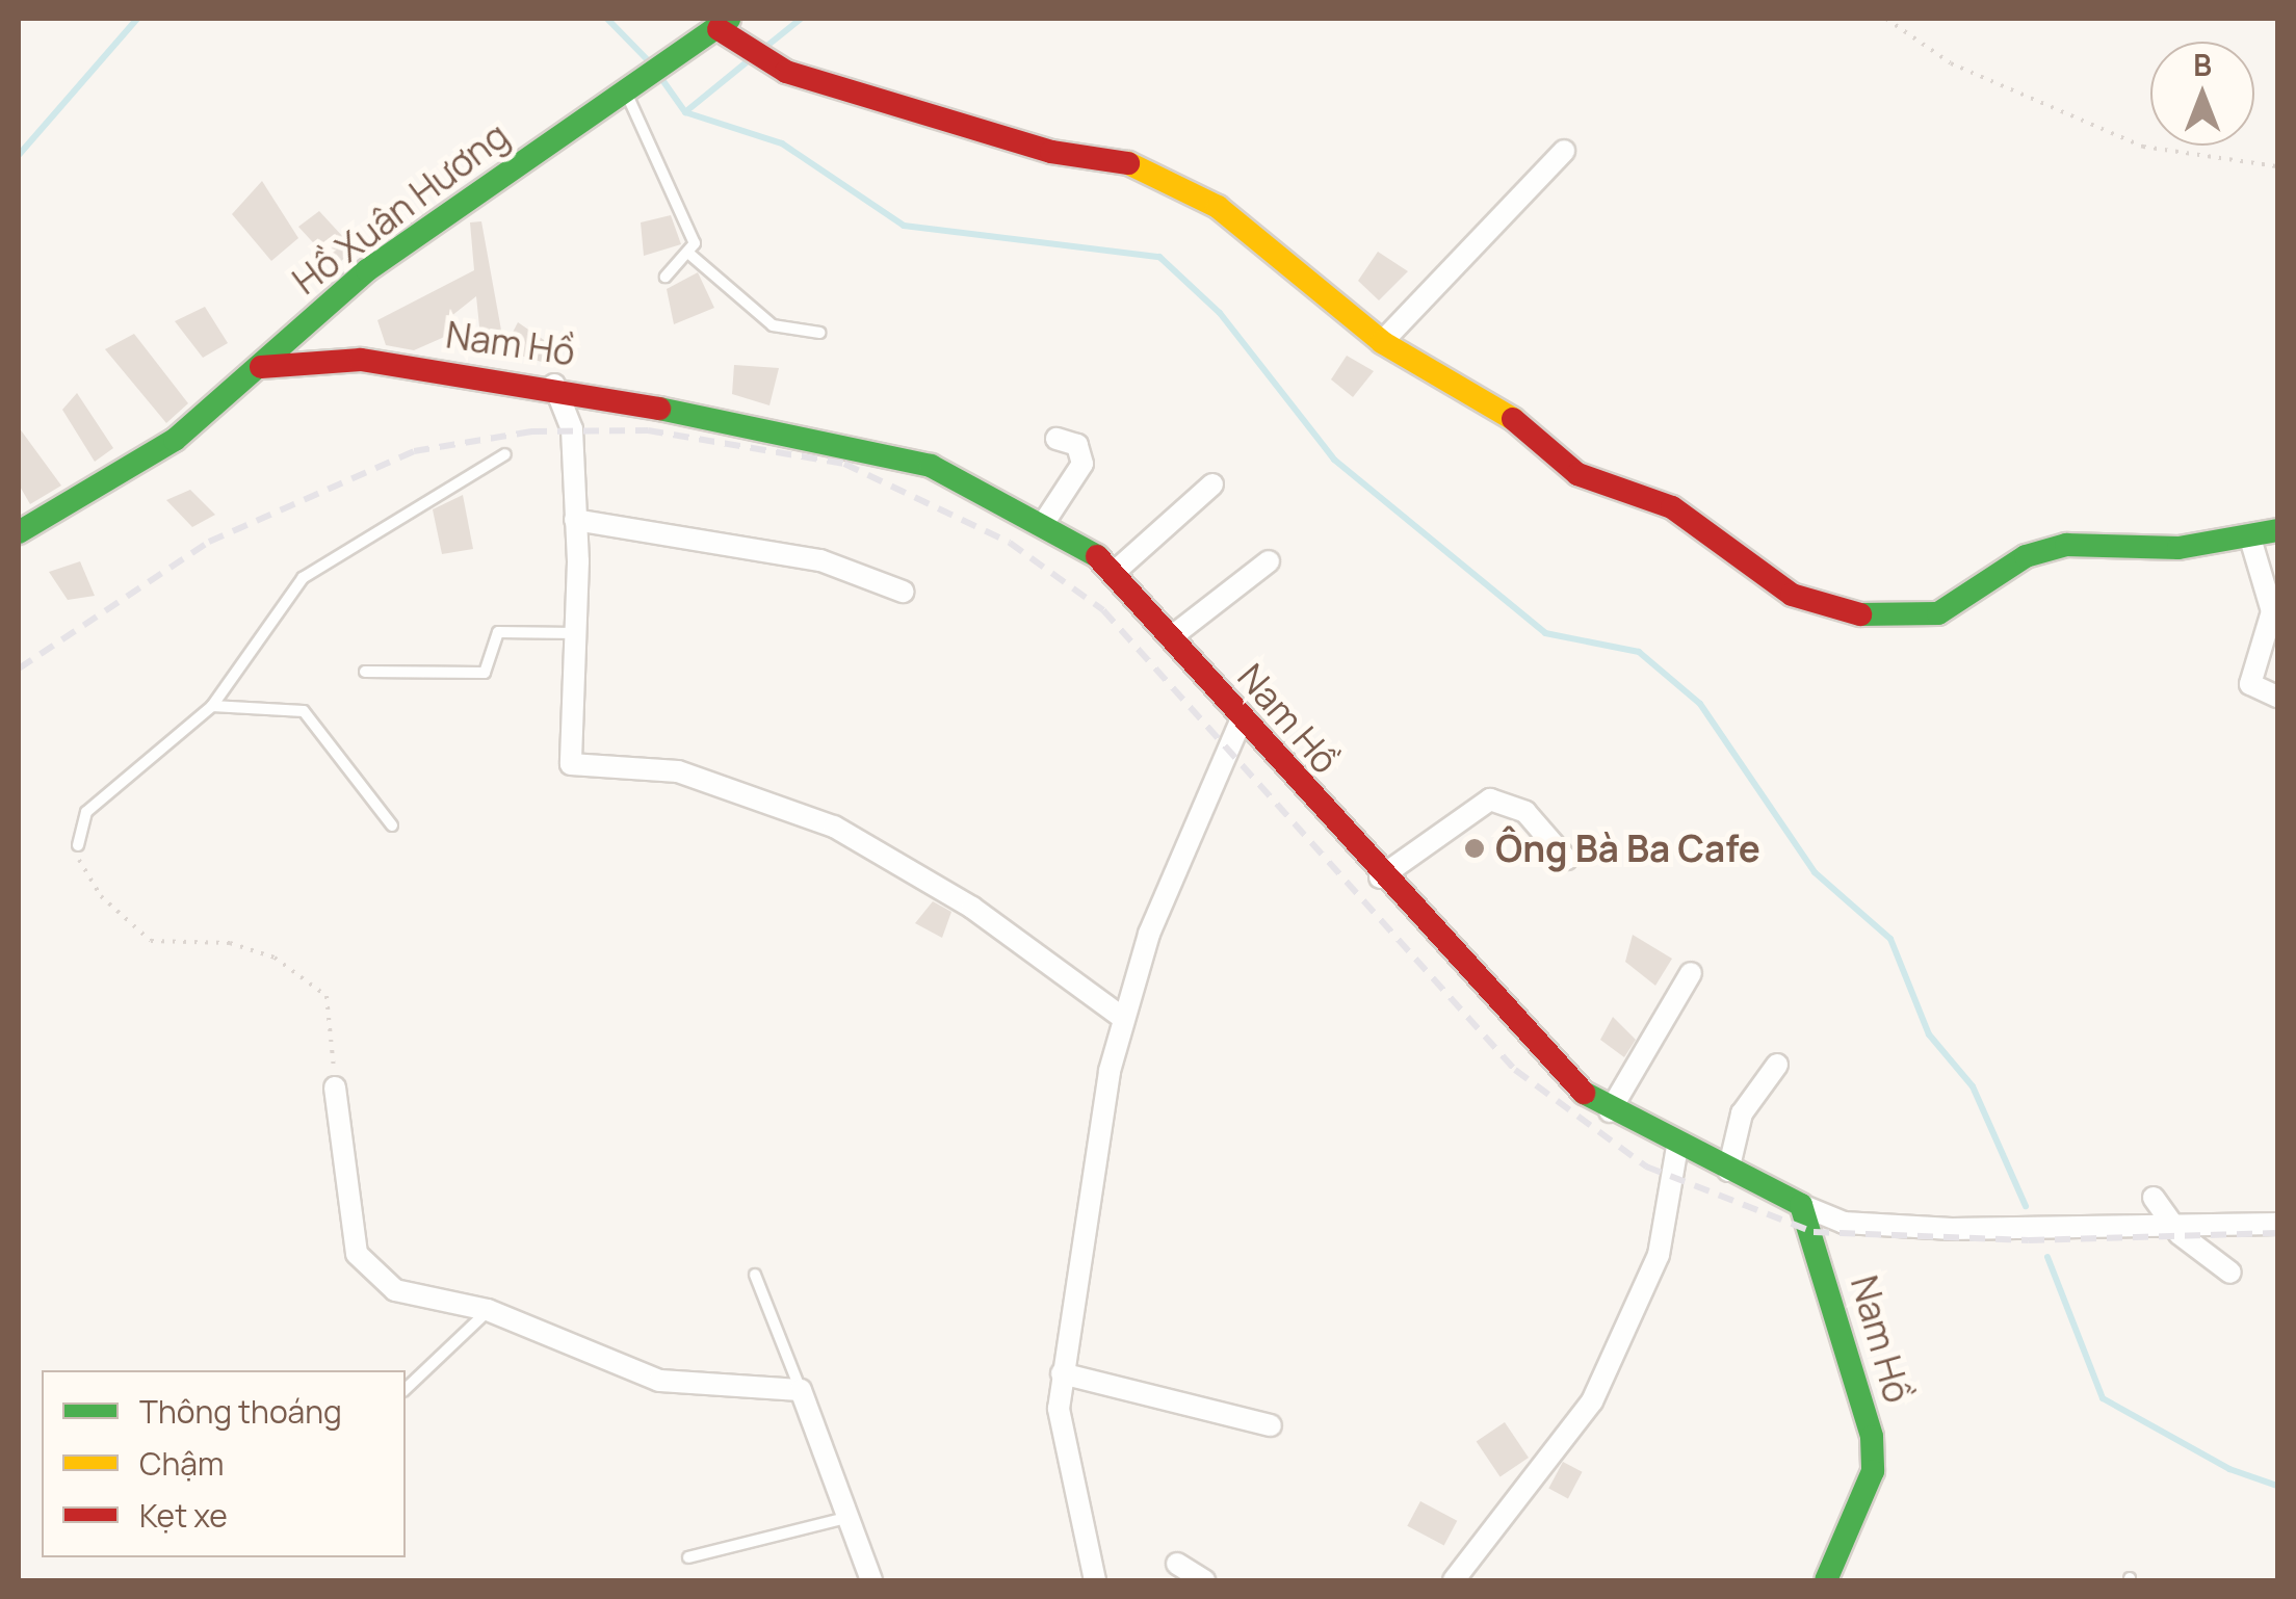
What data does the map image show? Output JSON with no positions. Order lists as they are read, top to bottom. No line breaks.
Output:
{"streets":{"street":["Hồ Xuân Hương","Nam Hồ"]},"crossings":[["Hồ Xuân Hương","Nam Hồ"]],"places":["Ông Bà Ba Cafe"],"legend":["Thông thoáng","Chậm","Kẹt xe"],"north":"top"}
